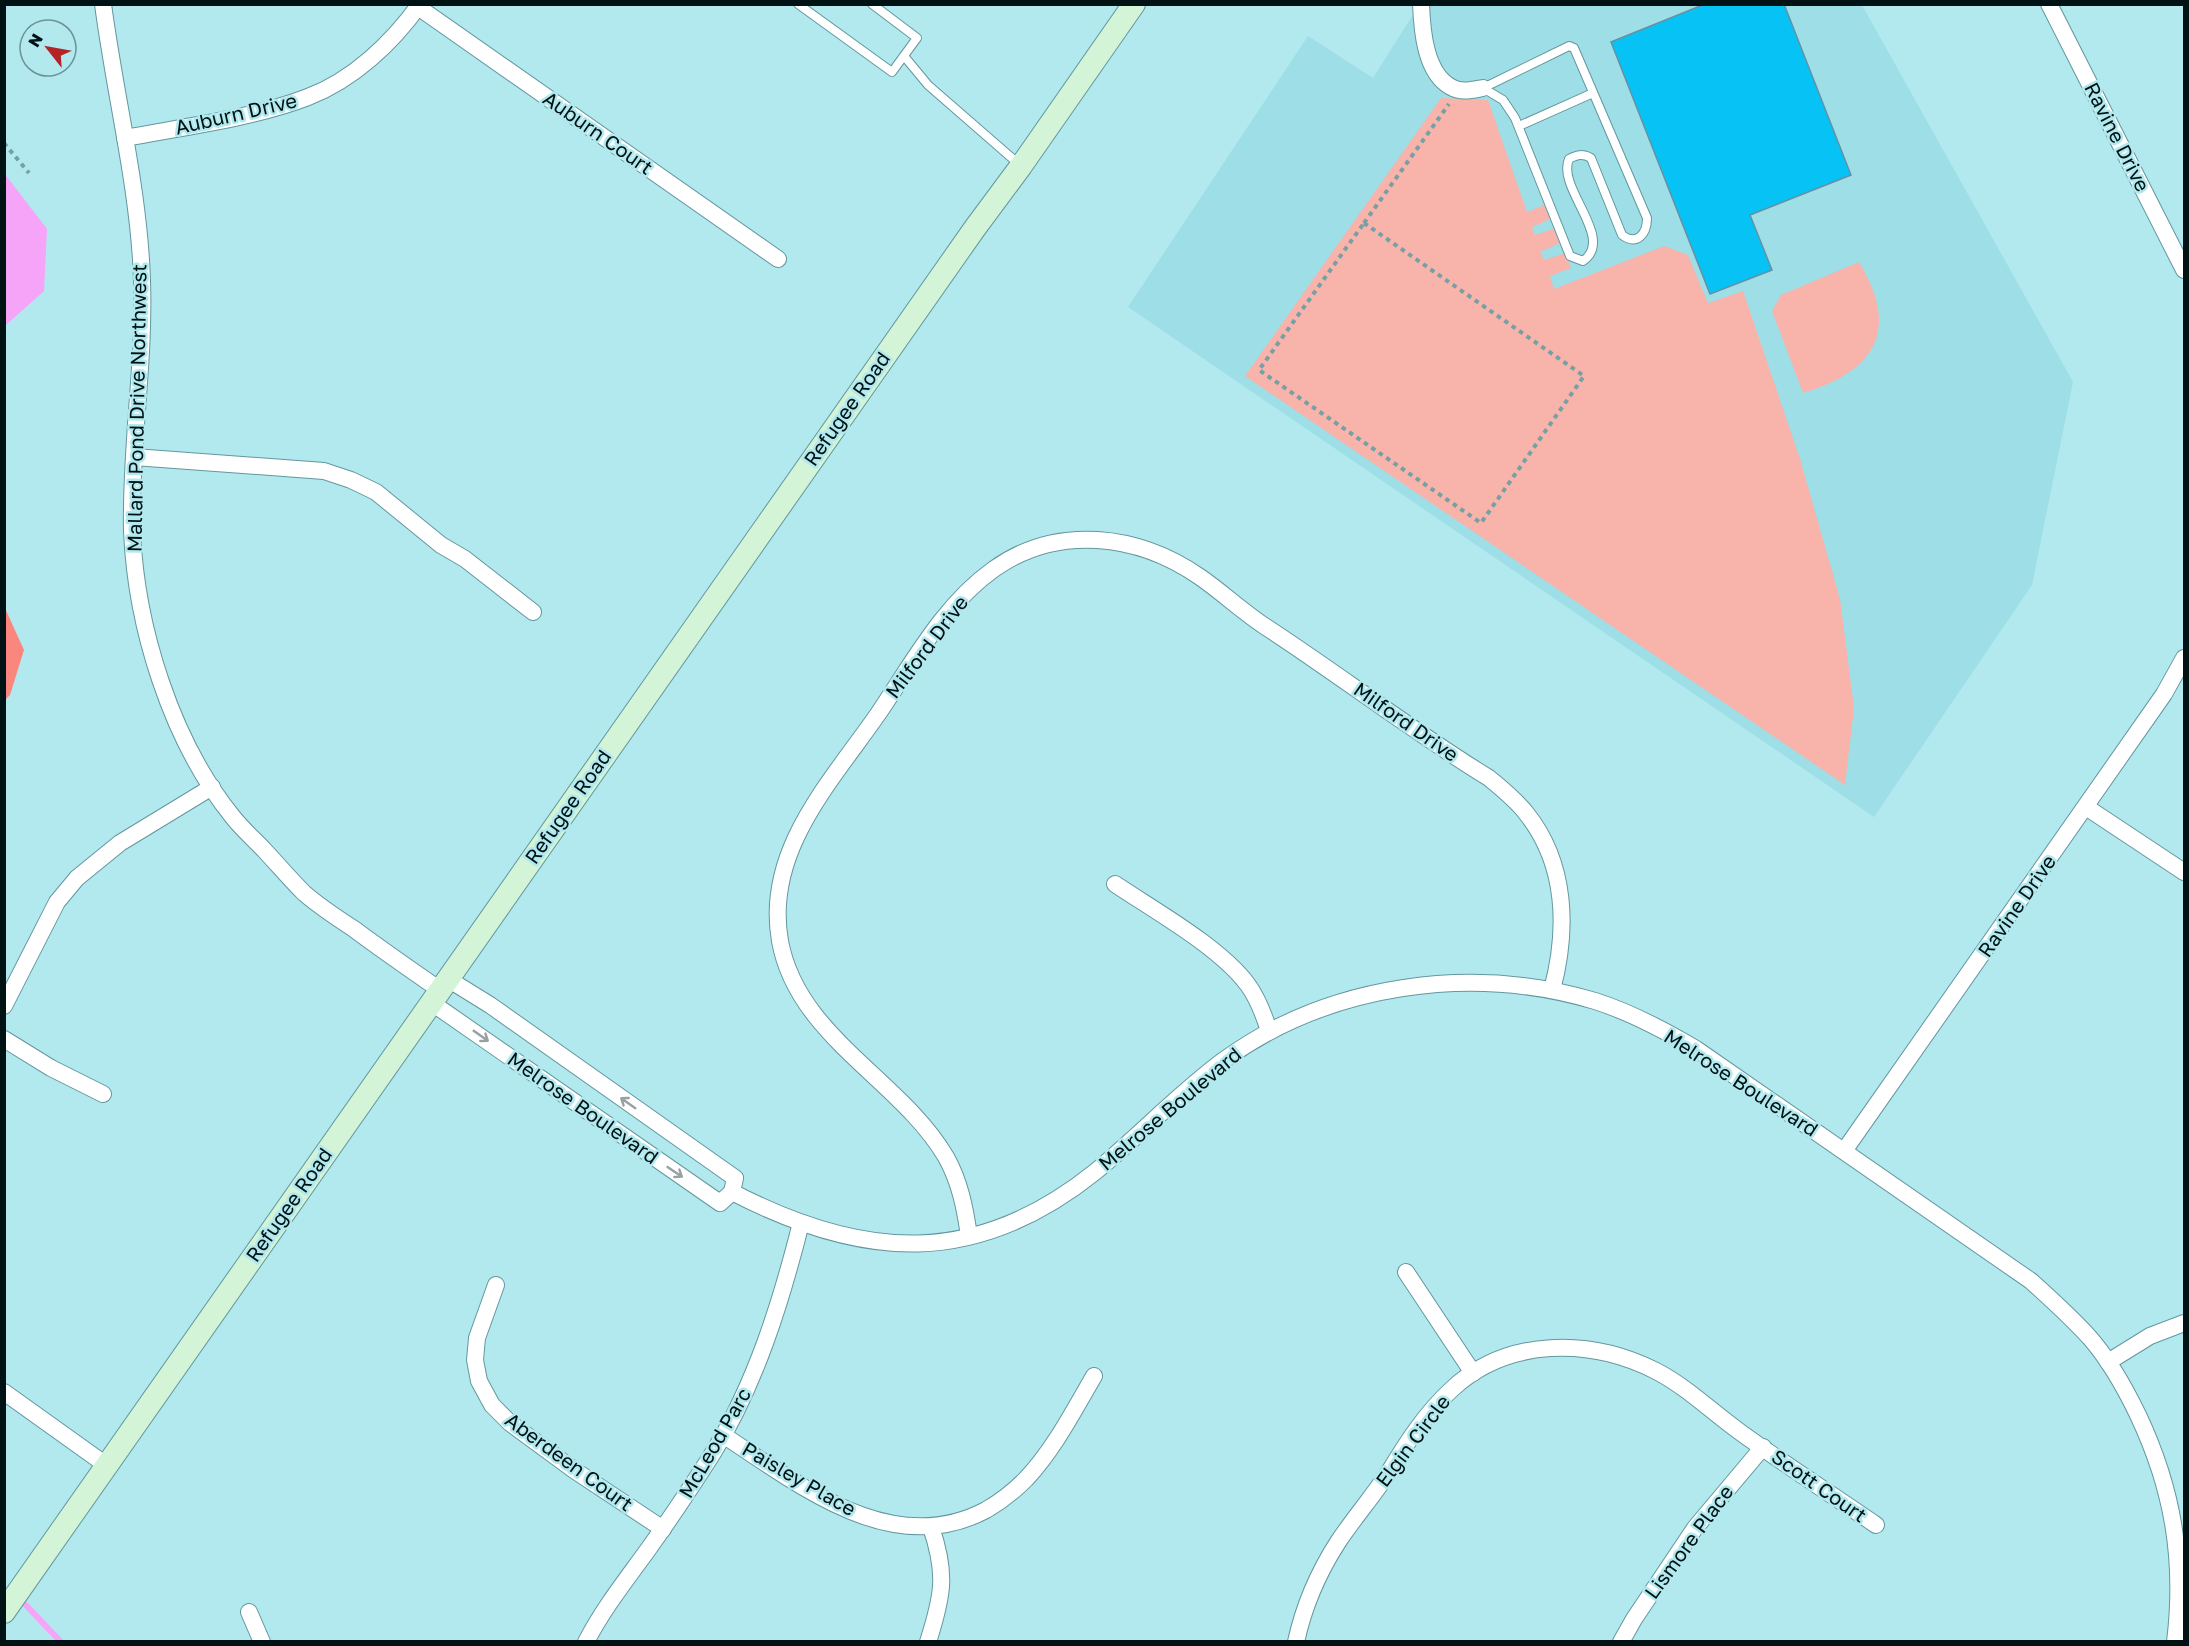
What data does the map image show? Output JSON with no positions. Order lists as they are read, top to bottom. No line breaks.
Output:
{"streets":{"main road":["Refugee Road"],"street":["Auburn Drive","Auburn Court","Ravine Drive","Mallard Pond Drive Northwest","Milford Drive","Melrose Boulevard","Elgin Circle","McLeod Parc","Aberdeen Court","Paisley Place","Scott Court","Lismore Place"]},"crossings":[["Auburn Drive","Auburn Court"],["Auburn Drive","Mallard Pond Drive Northwest"],["Ravine Drive","Melrose Boulevard"],["Mallard Pond Drive Northwest","Refugee Road"],["Mallard Pond Drive Northwest","Melrose Boulevard"],["Refugee Road","Melrose Boulevard"],["Milford Drive","Melrose Boulevard"],["Melrose Boulevard","McLeod Parc"],["Elgin Circle","Scott Court"],["Elgin Circle","Lismore Place"],["McLeod Parc","Aberdeen Court"],["McLeod Parc","Paisley Place"],["Scott Court","Lismore Place"]],"north":"top left"}
